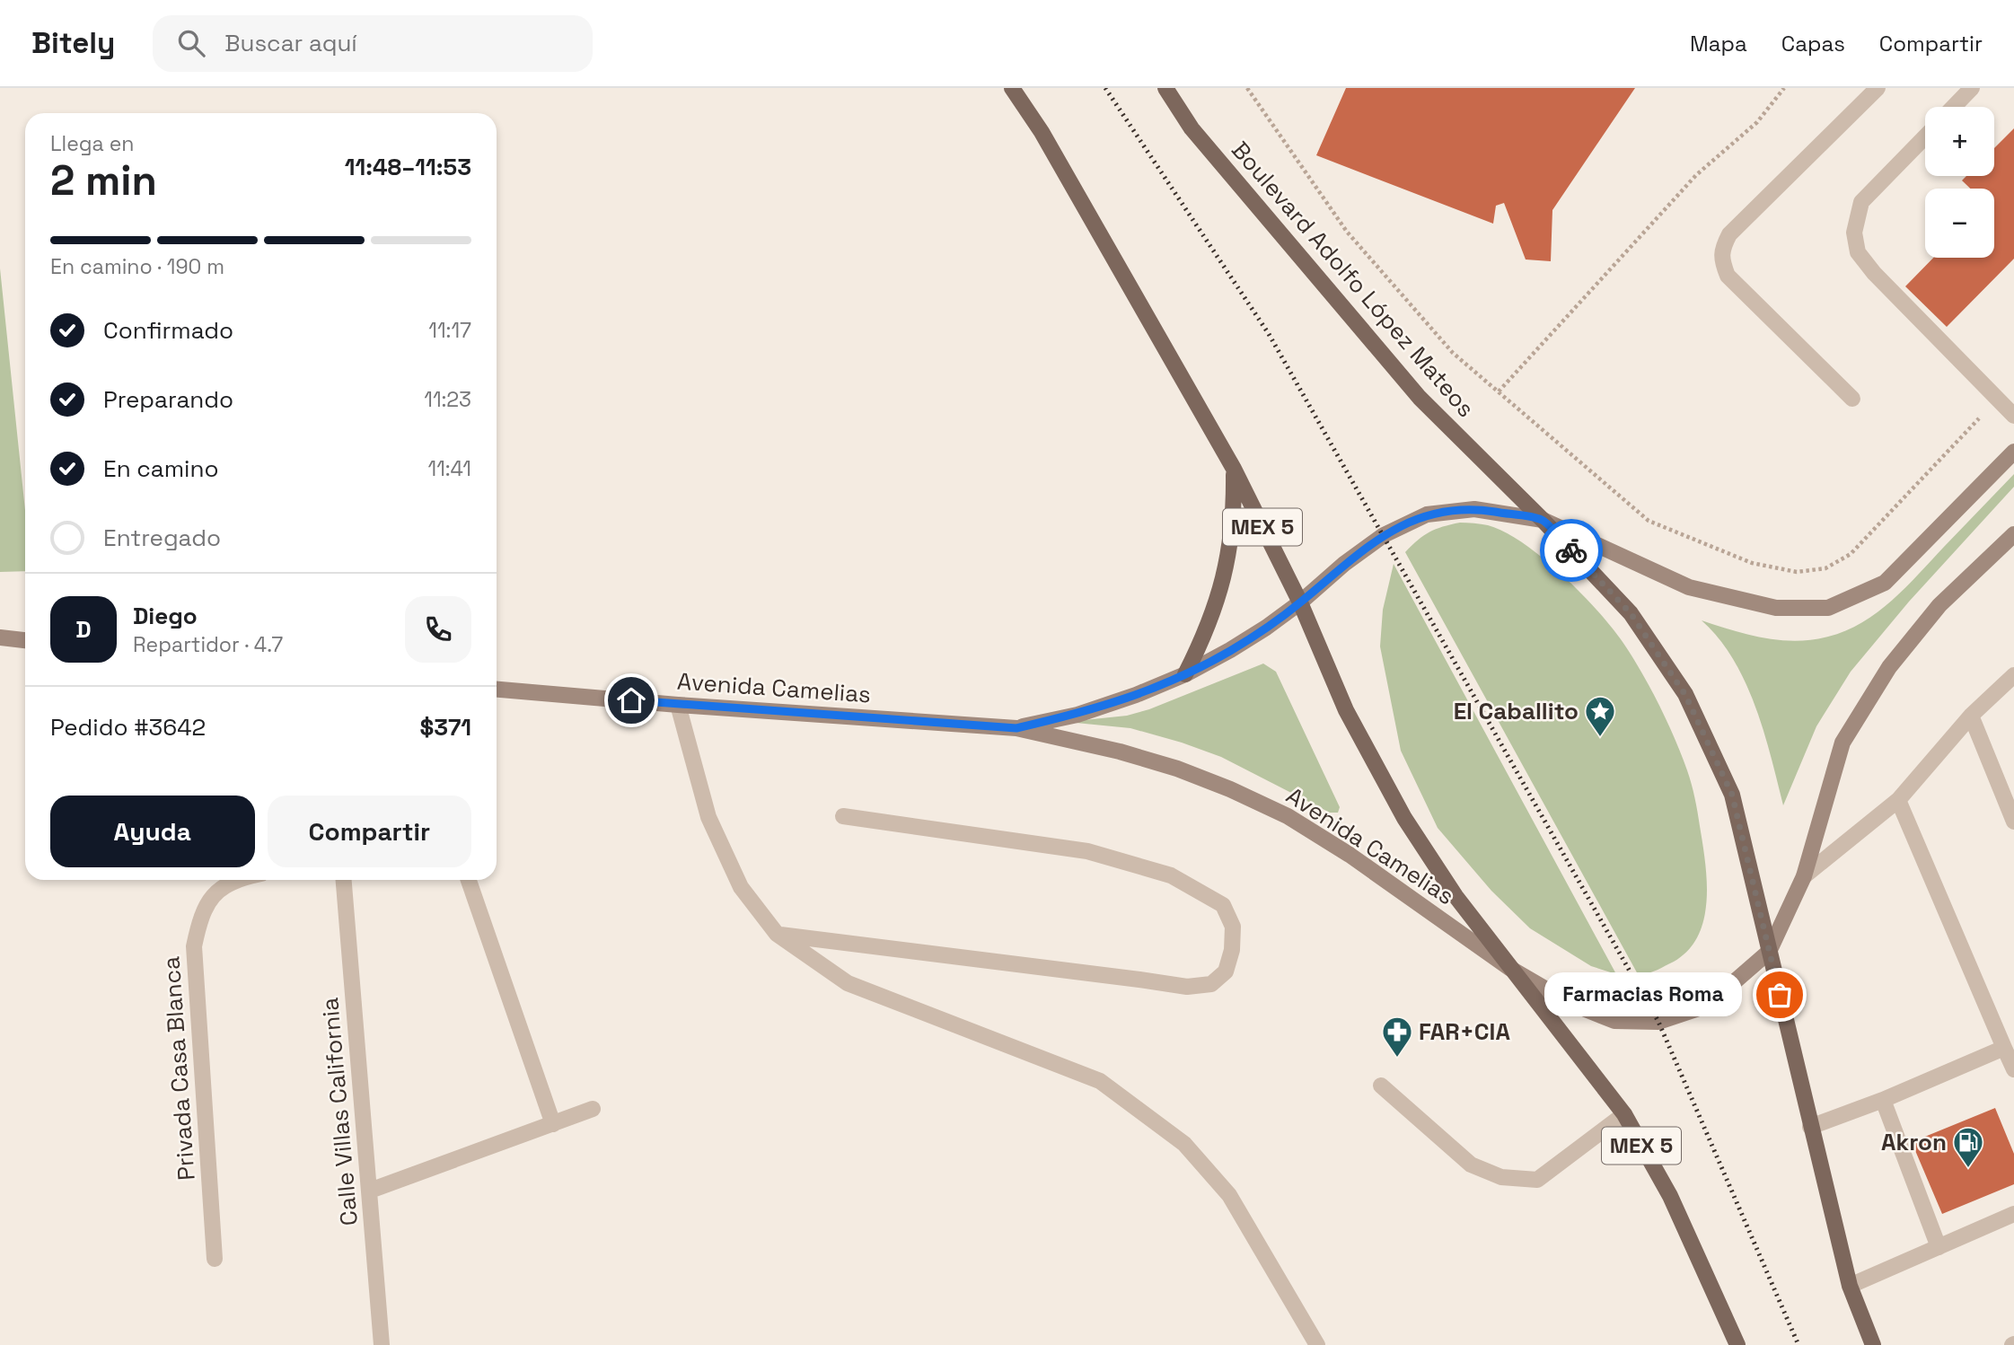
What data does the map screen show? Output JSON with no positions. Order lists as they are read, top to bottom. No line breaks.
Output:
{"streets":{"main road":["Boulevard Adolfo López Mateos","MEX 5"],"street":["Avenida Camelias","Privada Casa Blanca","Calle Villas California"]},"crossings":[["Boulevard Adolfo López Mateos","Avenida Camelias"],["MEX 5","Avenida Camelias"]],"places":{"place":["El Caballito"],"other":["Farmacias Roma"],"pharmacy":["FAR+CIA"],"fuel station":["Akron"]},"page":{"header":"Bitely","search":"Buscar aquí","nav":["Mapa","Capas","Compartir"],"map_buttons":["+","−"],"heading":["2 min","Llega en","11:48–11:53"],"panel":["Diego","Repartidor · 4.7","Pedido #3642","$371"],"bar":"En camino · 190 m","list":[["Confirmado","11:17"],["Preparando","11:23"],["En camino","11:41"],"Entregado"],"round":"D","buttons":["Ayuda","Compartir"],"bubble":"Farmacias Roma"}}
